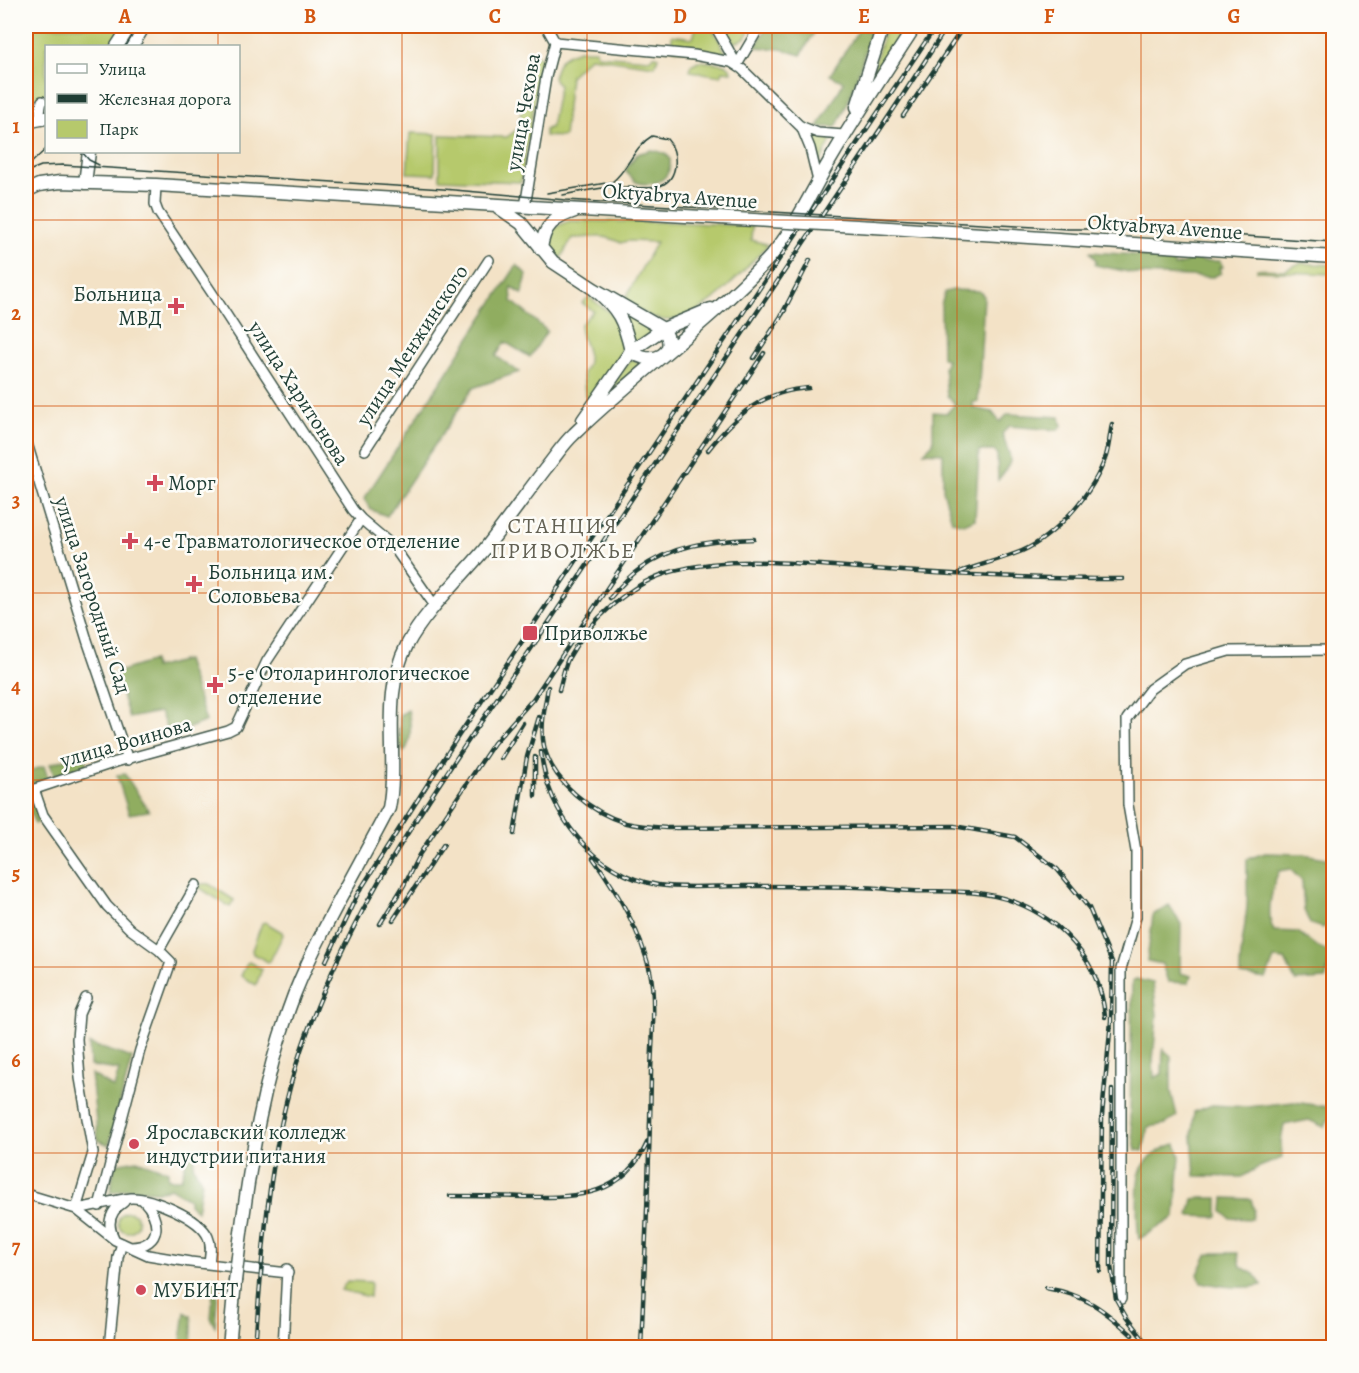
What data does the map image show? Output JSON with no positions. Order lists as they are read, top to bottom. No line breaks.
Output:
{"streets":{"main road":["Oktyabrya Avenue"],"street":["улица Чехова","улица Менжинского","улица Харитонова","улица Загородный Сад","улица Воинова"]},"crossings":[["улица Чехова","Oktyabrya Avenue"],["Oktyabrya Avenue","улица Харитонова"],["улица Харитонова","улица Воинова"],["улица Загородный Сад","улица Воинова"]],"districts":["СТАНЦИЯ ПРИВОЛЖЬЕ"],"places":{"health":["Больница МВД","Морг","4-е Травматологическое отделение","Больница им. Соловьева","5-е Отоларингологическое отделение"],"transit":["Приволжье"],"other":["Ярославский колледж индустрии питания","МУБИНТ"]},"legend":["Улица","Железная дорога","Парк"],"grid":{"columns":["A","B","C","D","E","F","G"],"rows":["1","2","3","4","5","6","7"]}}
